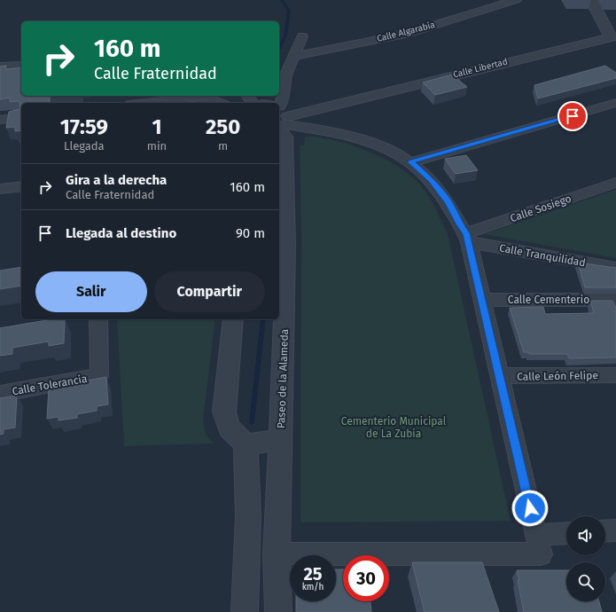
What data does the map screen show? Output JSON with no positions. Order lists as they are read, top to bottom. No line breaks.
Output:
{"streets":{"street":["Calle Algarabía","Calle Libertad","Calle Sosiego","Calle Tranquilidad","Calle Cementerio","Calle León Felipe","Paseo de la Alameda","Calle Tolerancia"]},"crossings":[["Calle Libertad","Paseo de la Alameda"],["Calle Sosiego","Calle Tranquilidad"]],"parks":["Cementerio Municipal de La Zubia"],"page":{"turn":["160 m","Calle Fraternidad"],"eta":["17:59","Llegada","1","min","250","m"],"list":[{"name":"Gira a la derecha","note":"Calle Fraternidad","value":"160 m"},{"name":"Llegada al destino","value":"90 m"}],"buttons":["Salir","Compartir"],"speed":"25 km/h","limit":"30"}}
